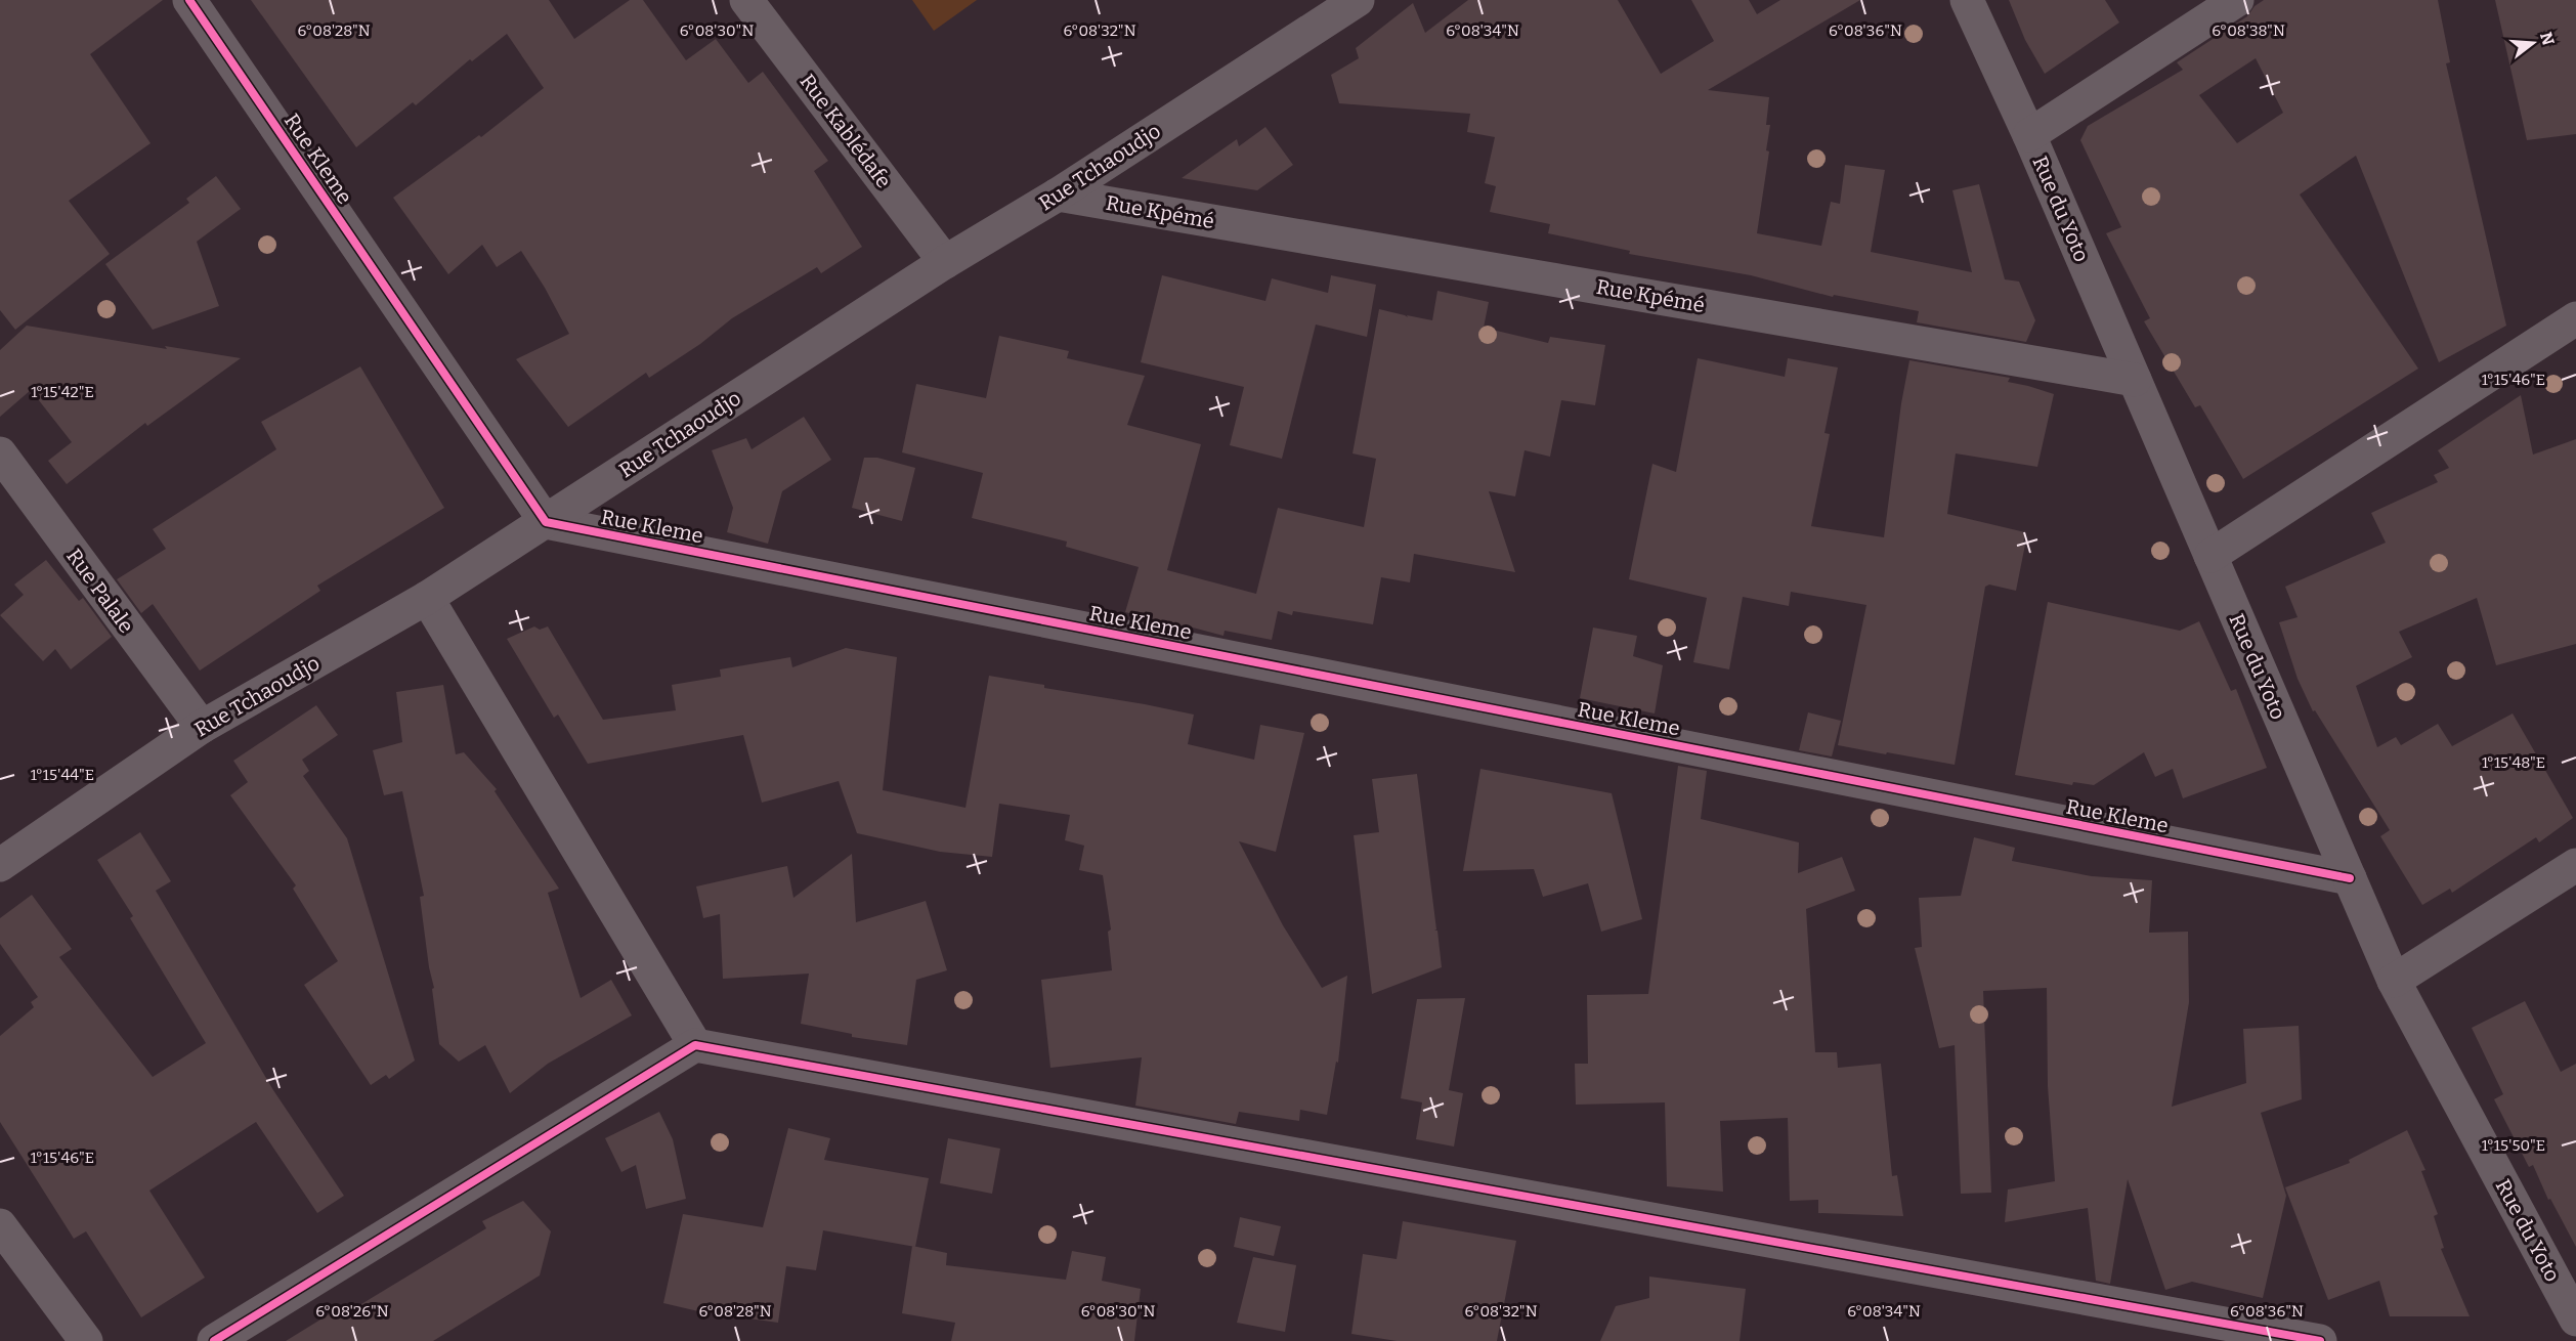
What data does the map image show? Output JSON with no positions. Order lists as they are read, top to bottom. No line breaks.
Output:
{"streets":{"street":["Rue Kablédafe","Rue Kleme","Rue Tchaoudjo","Rue du Yoto","Rue Kpémé","Rue Palale"]},"crossings":[["Rue Kablédafe","Rue Tchaoudjo"],["Rue Kleme","Rue Tchaoudjo"],["Rue Kleme","Rue du Yoto"],["Rue Tchaoudjo","Rue Kpémé"],["Rue Tchaoudjo","Rue Palale"],["Rue du Yoto","Rue Kpémé"]],"north":"right","coordinates":["6°08'28\"N","6°08'30\"N","6°08'32\"N","6°08'34\"N","6°08'36\"N","6°08'38\"N","1°15'46\"E","1°15'42\"E","1°15'48\"E","1°15'44\"E","1°15'50\"E","6°08'26\"N"]}
